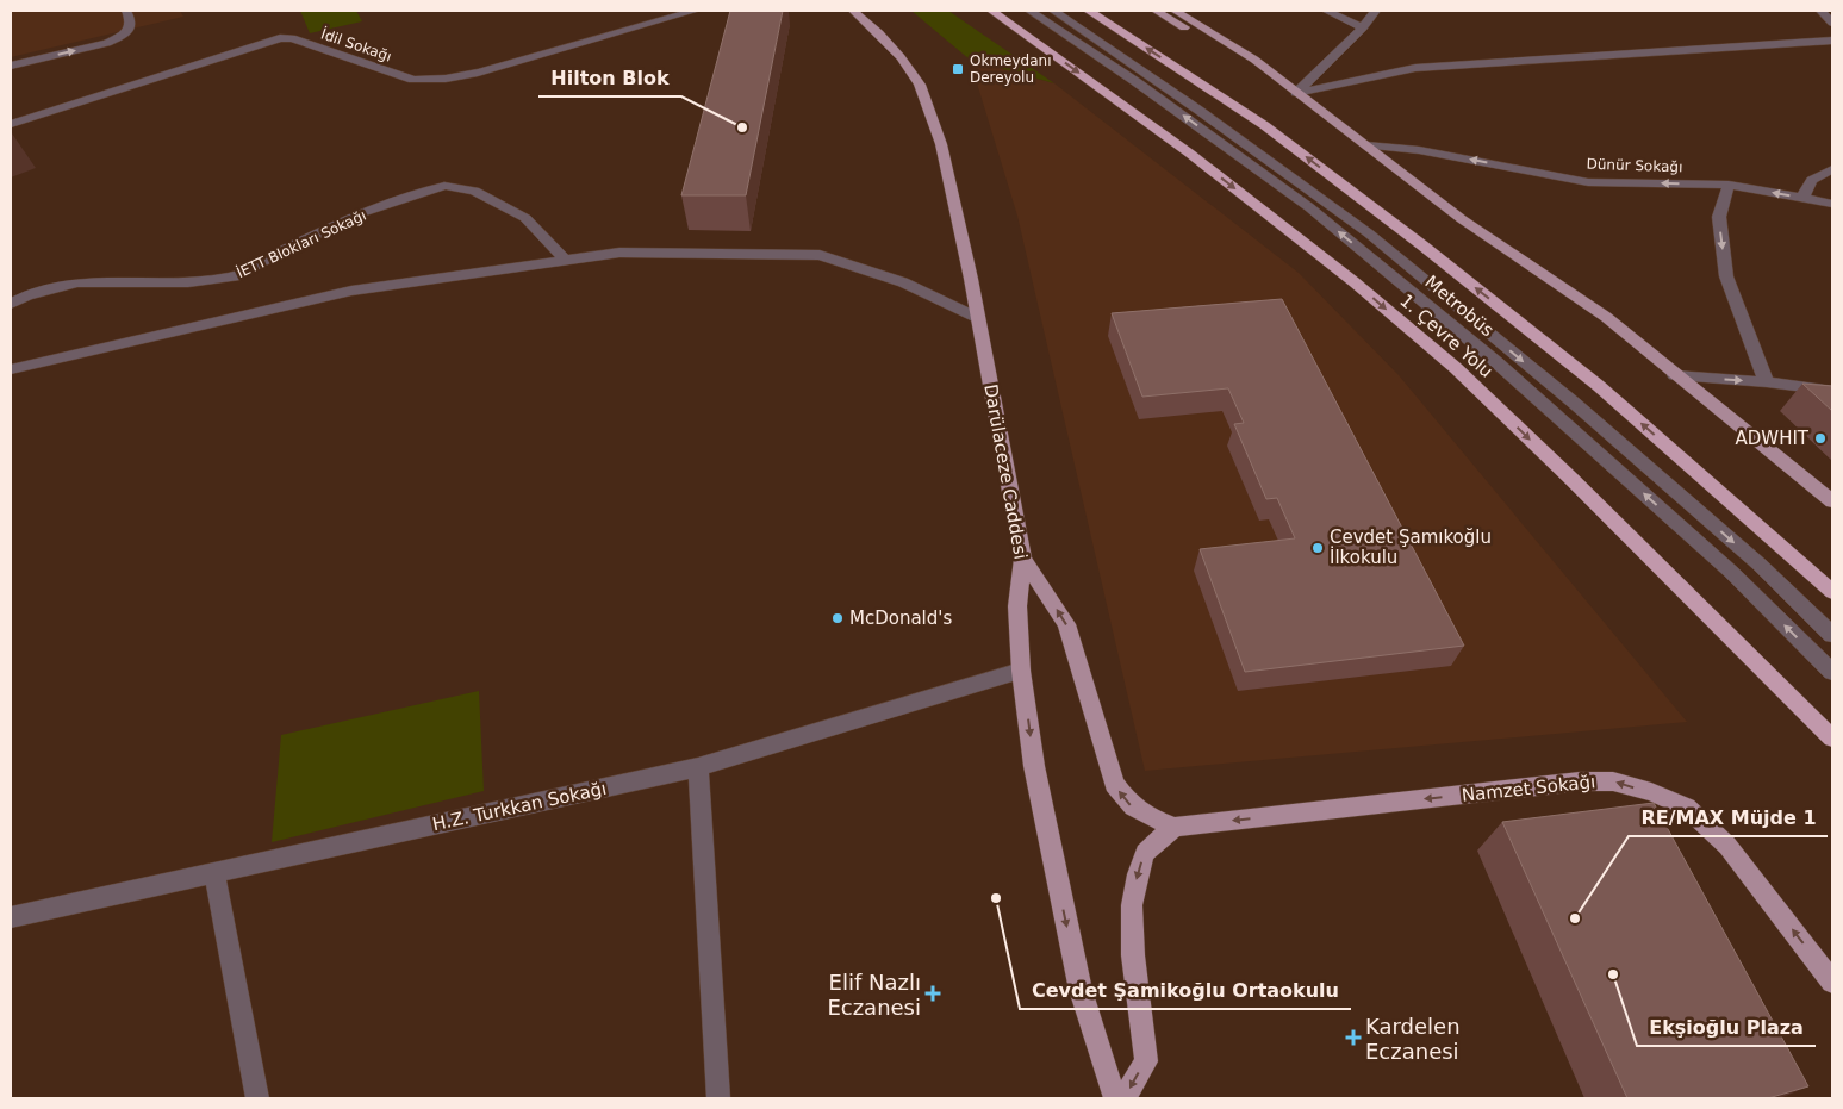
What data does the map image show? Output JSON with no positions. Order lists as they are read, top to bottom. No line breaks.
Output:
{"streets":{"highway":["1. Çevre Yolu"],"main road":["Darülaceze Caddesi","Namzet Sokağı"],"street":["İdil Sokağı","Dünür Sokağı","İETT Blokları Sokağı","Metrobüs","H.Z. Turkkan Sokağı"]},"crossings":[["Darülaceze Caddesi","Namzet Sokağı"],["Darülaceze Caddesi","H.Z. Turkkan Sokağı"]],"one_way":["Darülaceze Caddesi","Namzet Sokağı"],"places":{"transit":["Okmeydanı Dereyolu"],"other":["Hilton Blok","ADWHIT","Cevdet Şamıkoğlu İlkokulu","McDonald's","Cevdet Şamikoğlu Ortaokulu","RE/MAX Müjde 1","Ekşioğlu Plaza"],"health":["Elif Nazlı Eczanesi","Kardelen Eczanesi"]}}
